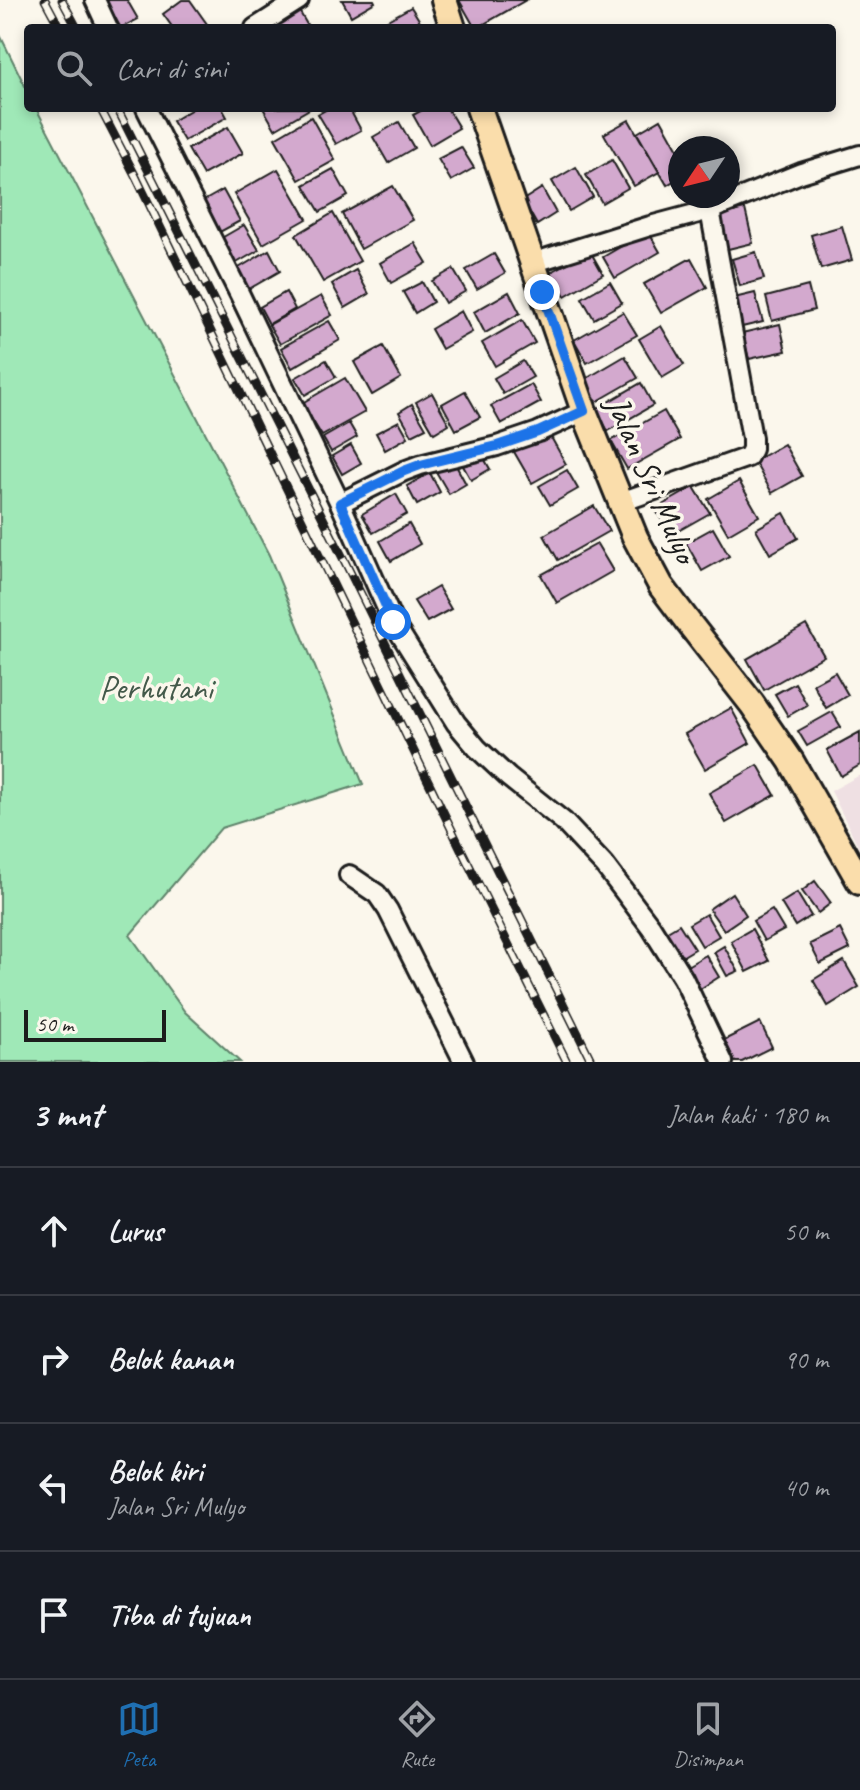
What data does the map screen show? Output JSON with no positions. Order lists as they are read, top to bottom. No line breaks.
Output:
{"streets":{"main road":["Jalan Sri Mulyo"]},"parks":["Perhutani"],"scale_bar":"50 m","north":"bottom left","page":{"search":"Cari di sini","scale":"50 m","heading":["3 mnt","Jalan kaki · 180 m"],"list":[["Lurus","50 m"],["Belok kanan","90 m"],["Belok kiri","Jalan Sri Mulyo","40 m"],"Tiba di tujuan"],"nav":["Peta","Rute","Disimpan"]}}
